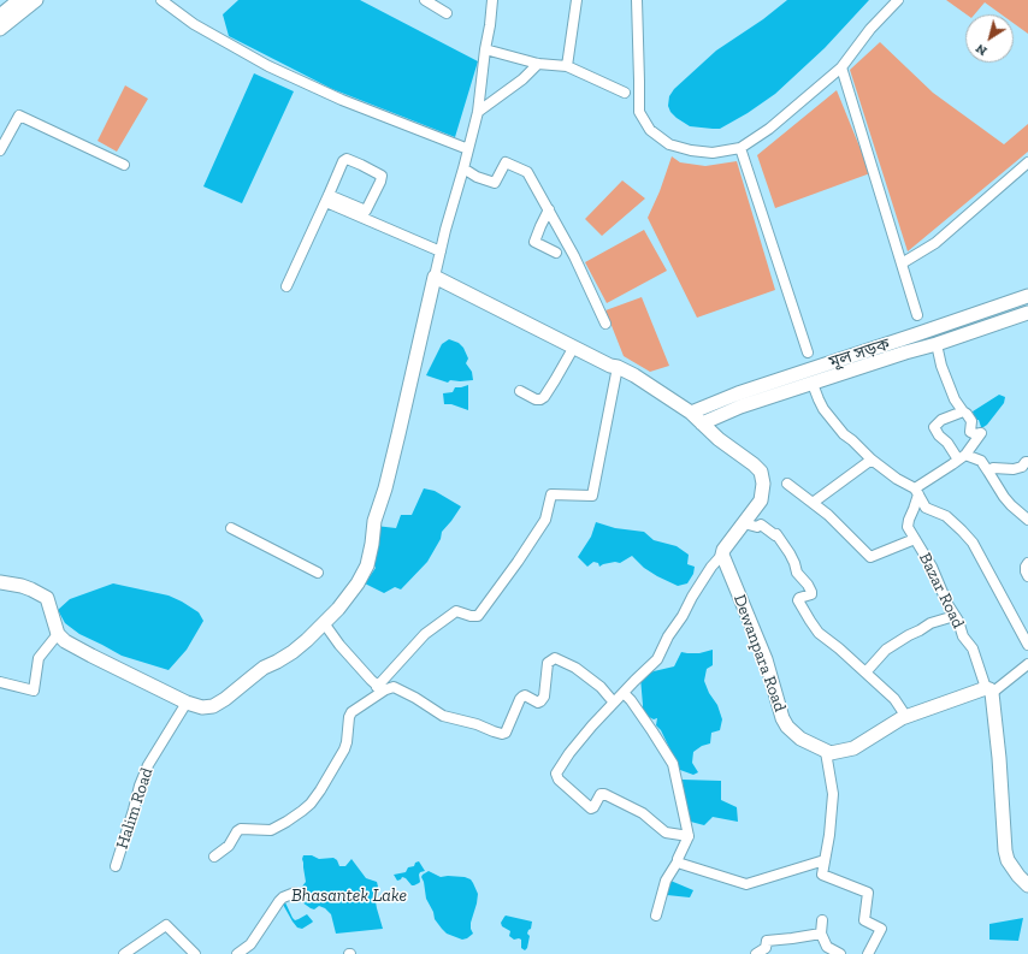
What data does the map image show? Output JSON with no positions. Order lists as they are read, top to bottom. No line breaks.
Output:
{"streets":{"street":["মূল সড়ক","Bazar Road","Dewanpara Road","Halim Road"]},"crossings":[["Bazar Road","Dewanpara Road"]],"water":["Bhasantek Lake"],"north":"bottom left"}
